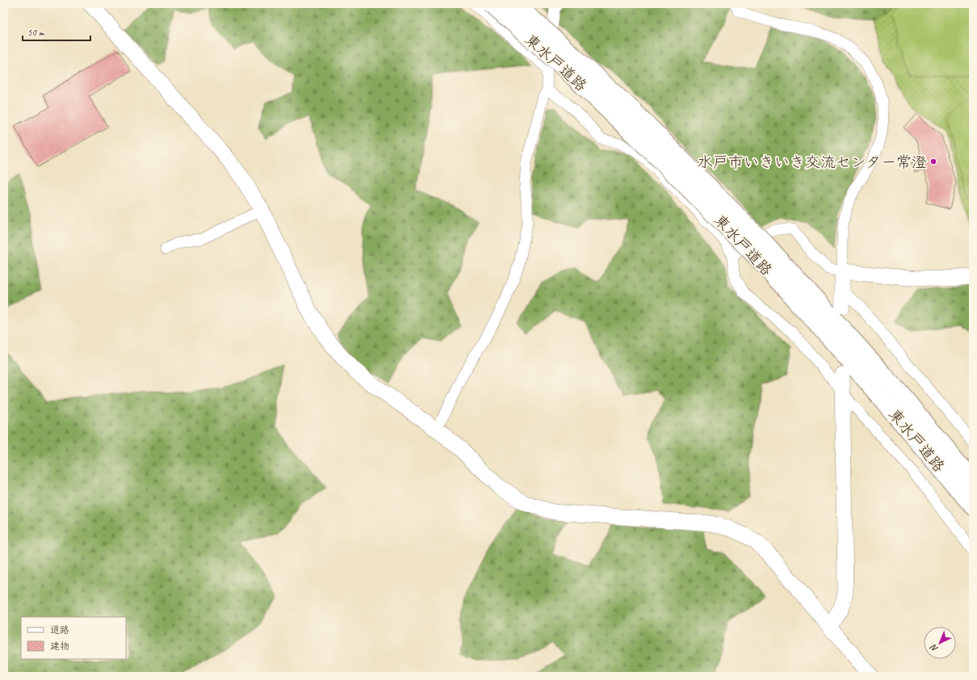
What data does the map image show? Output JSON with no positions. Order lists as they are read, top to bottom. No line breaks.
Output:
{"streets":{"highway":["東水戸道路"]},"places":["水戸市いきいき交流センター常澄"],"legend":["道路","建物"],"scale_bar":"50 m","north":"bottom left"}
